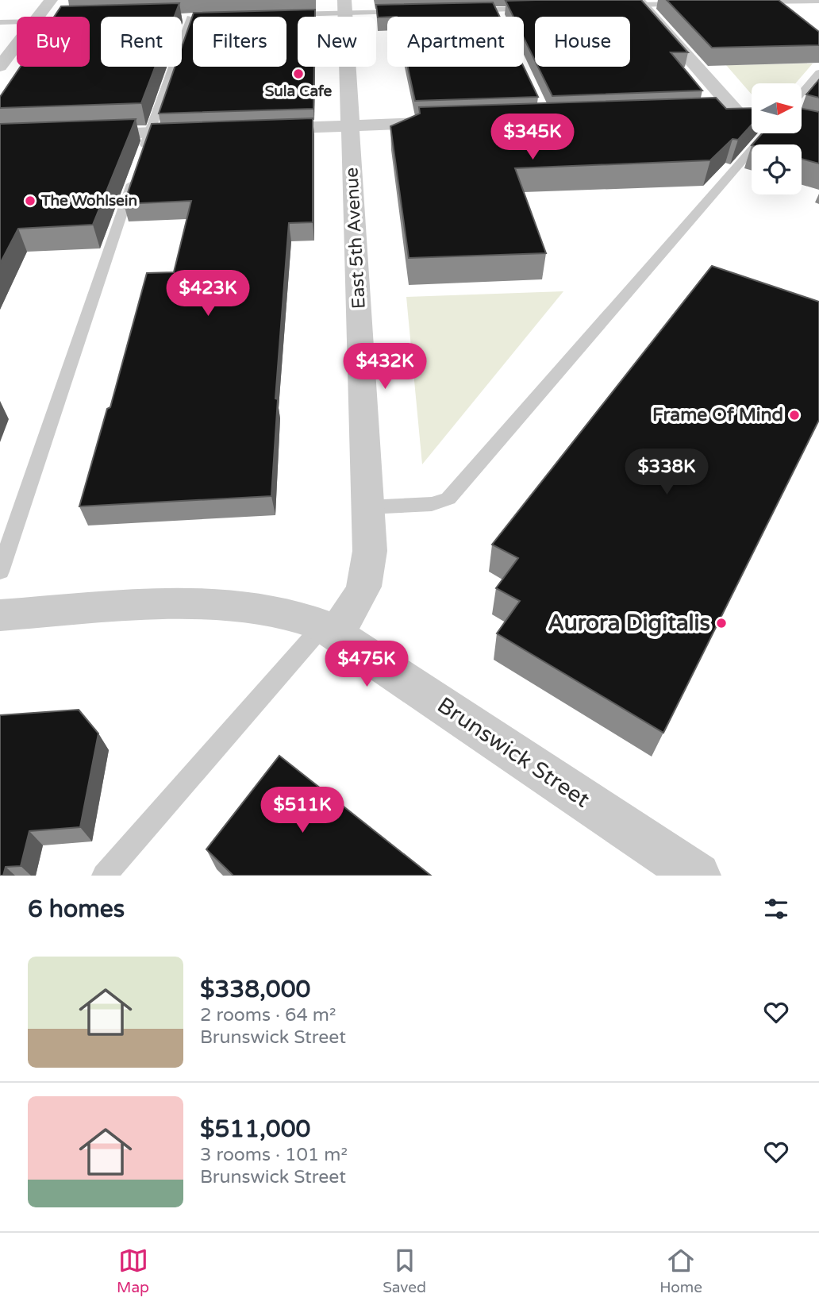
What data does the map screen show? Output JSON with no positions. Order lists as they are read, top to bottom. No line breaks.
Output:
{"streets":{"street":["East 5th Avenue","Brunswick Street"]},"crossings":[["East 5th Avenue","Brunswick Street"]],"places":["Sula Cafe","The Wohlsein","Frame Of Mind","Aurora Digitalis"],"north":"right","page":{"chip":["Buy","Rent","Filters","New","Apartment","House"],"price":["$345K","$423K","$432K","$338K","$475K","$511K"],"heading":"6 homes","list":[{"name":"$338,000","note":"2 rooms · 64 m² · Brunswick Street"},{"name":"$511,000","note":"3 rooms · 101 m² · Brunswick Street"}],"tabs":["Map","Saved","Home"]}}
